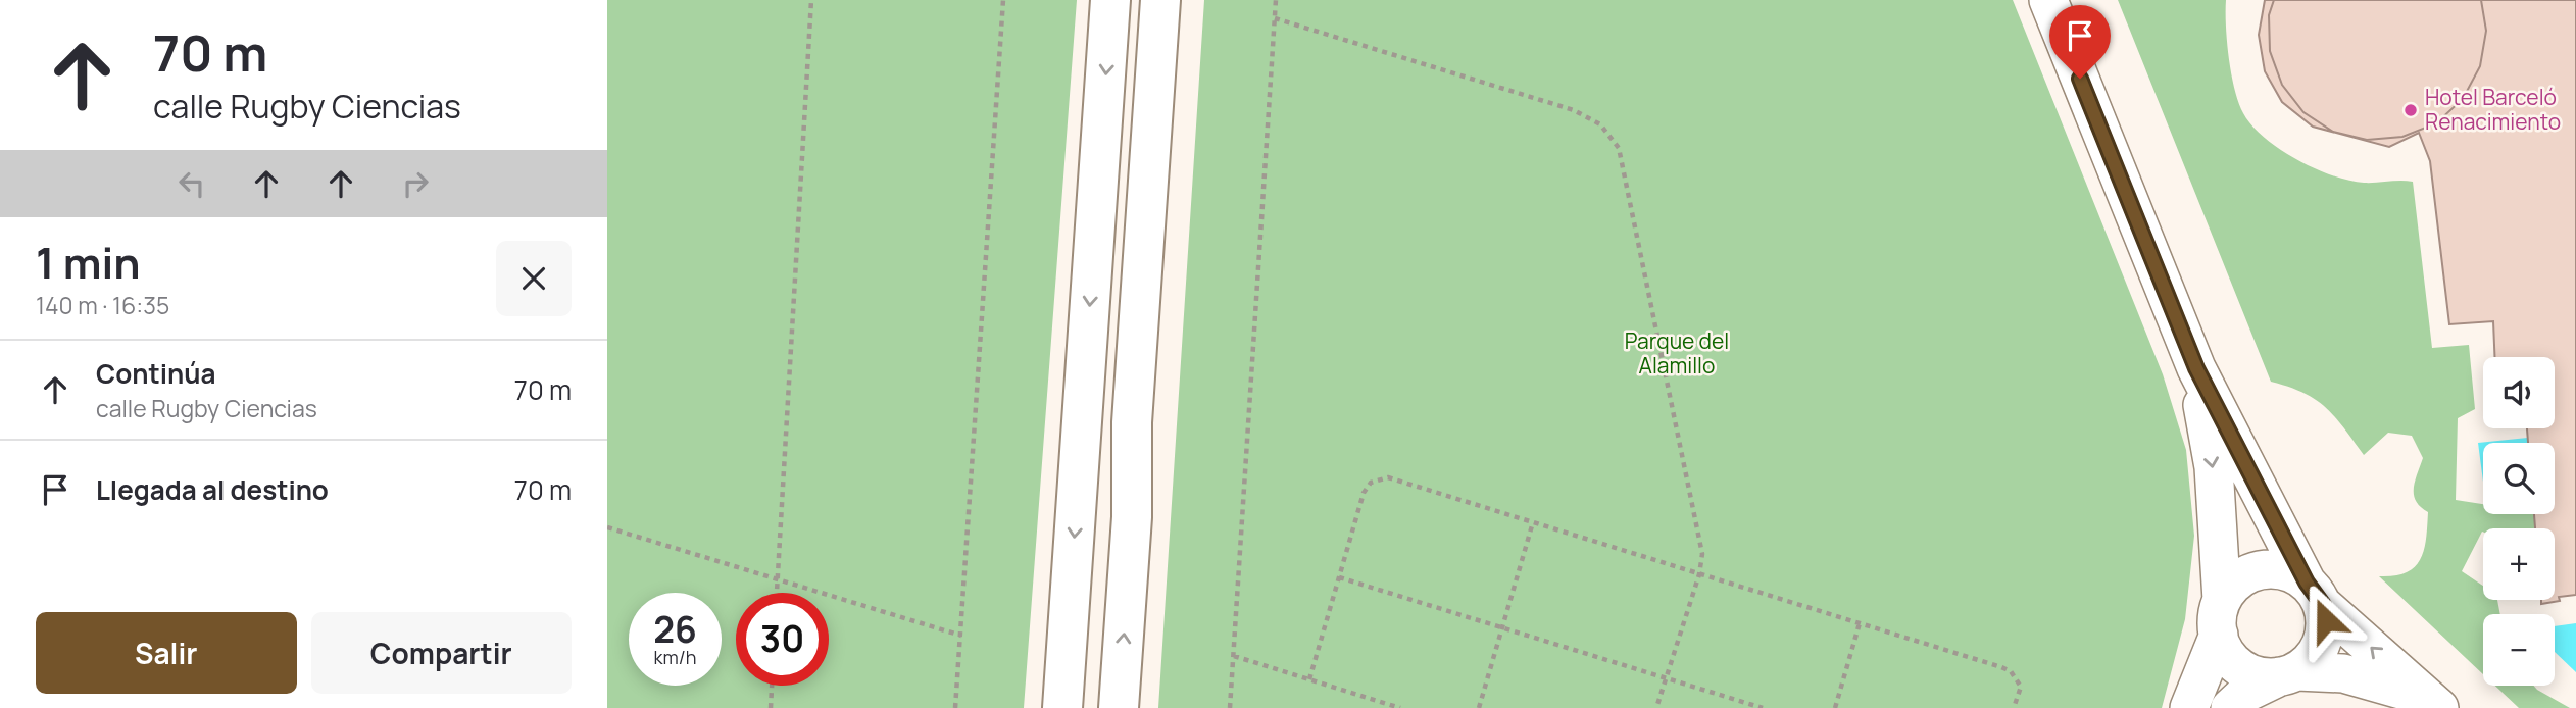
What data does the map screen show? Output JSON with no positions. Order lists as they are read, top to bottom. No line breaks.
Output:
{"parks":["Parque del Alamillo"],"places":["Hotel Barceló Renacimiento"],"page":{"turn":["70 m","calle Rugby Ciencias"],"heading":["1 min","140 m · 16:35"],"list":[{"name":"Continúa","note":"calle Rugby Ciencias","value":"70 m"},{"name":"Llegada al destino","value":"70 m"}],"map_buttons":["+","−"],"speed":"26 km/h","limit":"30","buttons":["Salir","Compartir"]}}
